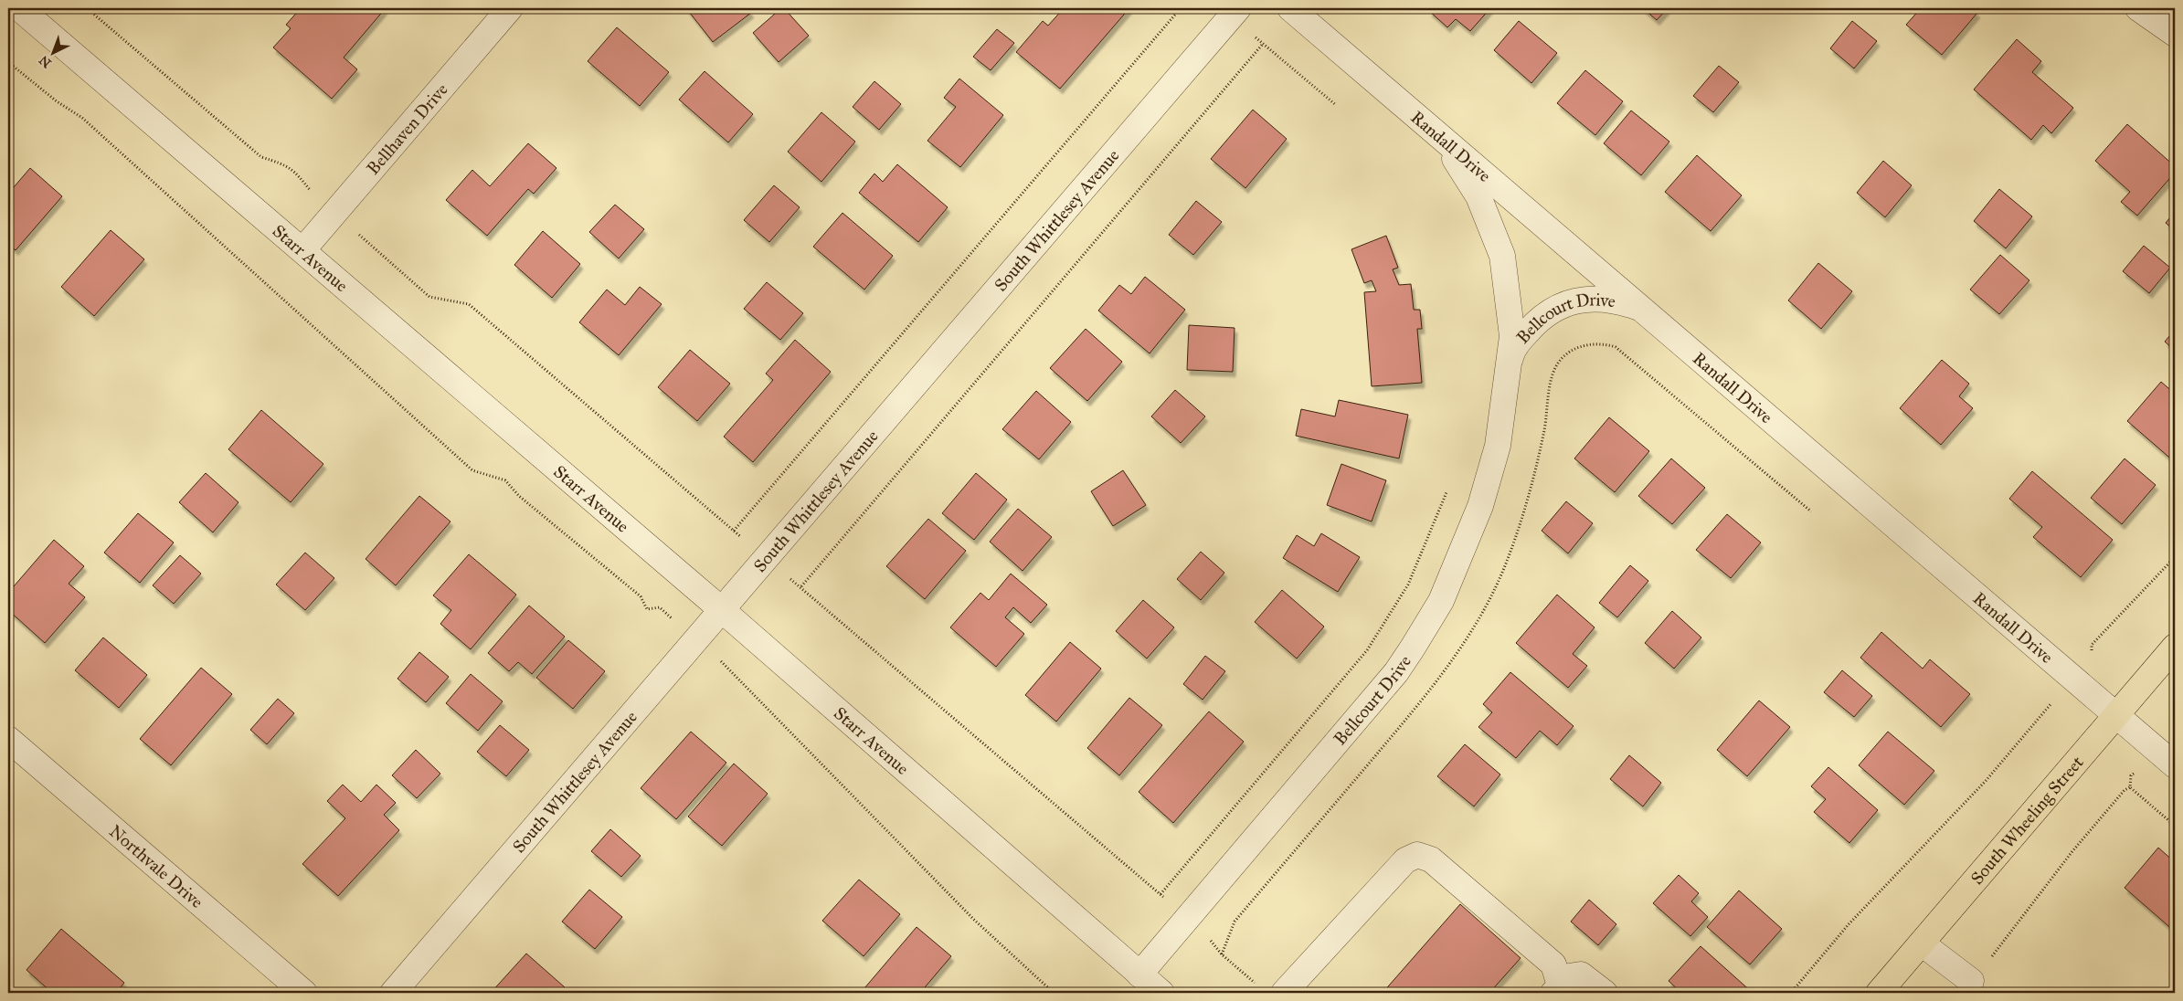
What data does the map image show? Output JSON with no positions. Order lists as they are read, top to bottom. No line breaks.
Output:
{"streets":{"main road":["South Wheeling Street"],"street":["Bellhaven Drive","Randall Drive","South Whittlesey Avenue","Starr Avenue","Bellcourt Drive","Northvale Drive"]},"crossings":[["Bellhaven Drive","Starr Avenue"],["Randall Drive","Bellcourt Drive"],["Randall Drive","South Wheeling Street"],["South Whittlesey Avenue","Starr Avenue"],["Starr Avenue","Bellcourt Drive"]],"north":"bottom left"}
